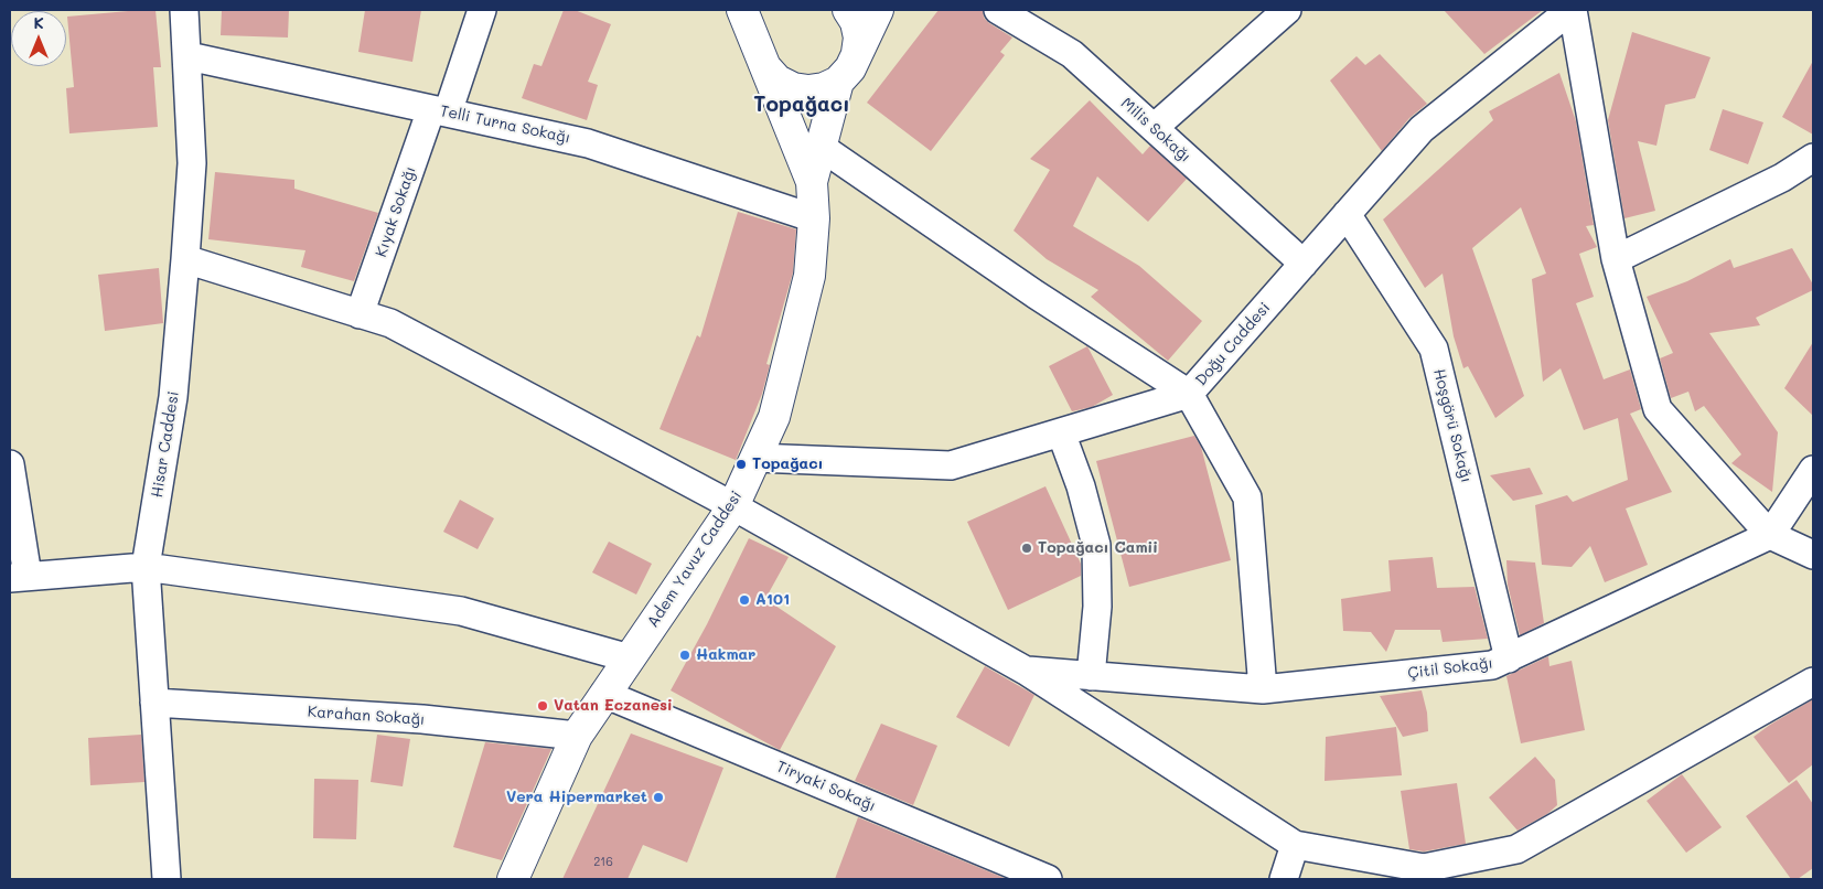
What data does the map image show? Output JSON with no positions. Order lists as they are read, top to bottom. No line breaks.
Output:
{"streets":{"street":["Telli Turna Sokağı","Milis Sokağı","Kıyak Sokağı","Doğu Caddesi","Hoşgörü Sokağı","Hisar Caddesi","Adem Yavuz Caddesi","Çitil Sokağı","Karahan Sokağı","Tiryaki Sokağı"]},"crossings":[["Telli Turna Sokağı","Kıyak Sokağı"],["Telli Turna Sokağı","Hisar Caddesi"],["Telli Turna Sokağı","Adem Yavuz Caddesi"],["Milis Sokağı","Doğu Caddesi"],["Doğu Caddesi","Hoşgörü Sokağı"],["Doğu Caddesi","Adem Yavuz Caddesi"],["Hoşgörü Sokağı","Çitil Sokağı"],["Hisar Caddesi","Karahan Sokağı"],["Adem Yavuz Caddesi","Karahan Sokağı"],["Adem Yavuz Caddesi","Tiryaki Sokağı"]],"districts":["Topağacı"],"places":["Topağacı","Topağacı Camii","A101","Hakmar","Vatan Eczanesi","Vera Hipermarket"],"house_numbers":["216"],"north":"top"}
